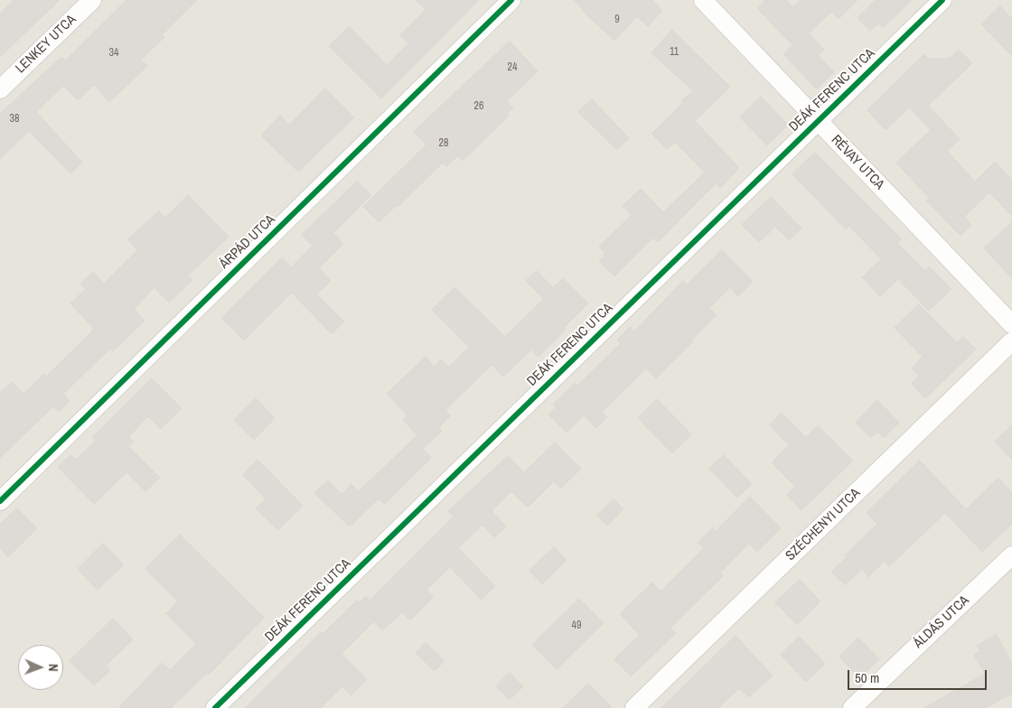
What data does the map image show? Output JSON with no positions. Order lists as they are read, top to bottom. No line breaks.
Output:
{"streets":{"street":["LENKEY UTCA","DEÁK FERENC UTCA","RÉVAY UTCA","ÁRPÁD UTCA","SZÉCHENYI UTCA","ÁLDÁS UTCA"]},"crossings":[["DEÁK FERENC UTCA","RÉVAY UTCA"]],"house_numbers":["9","11","34","24","26","38","28","49"],"scale_bar":"50 m","north":"right"}
